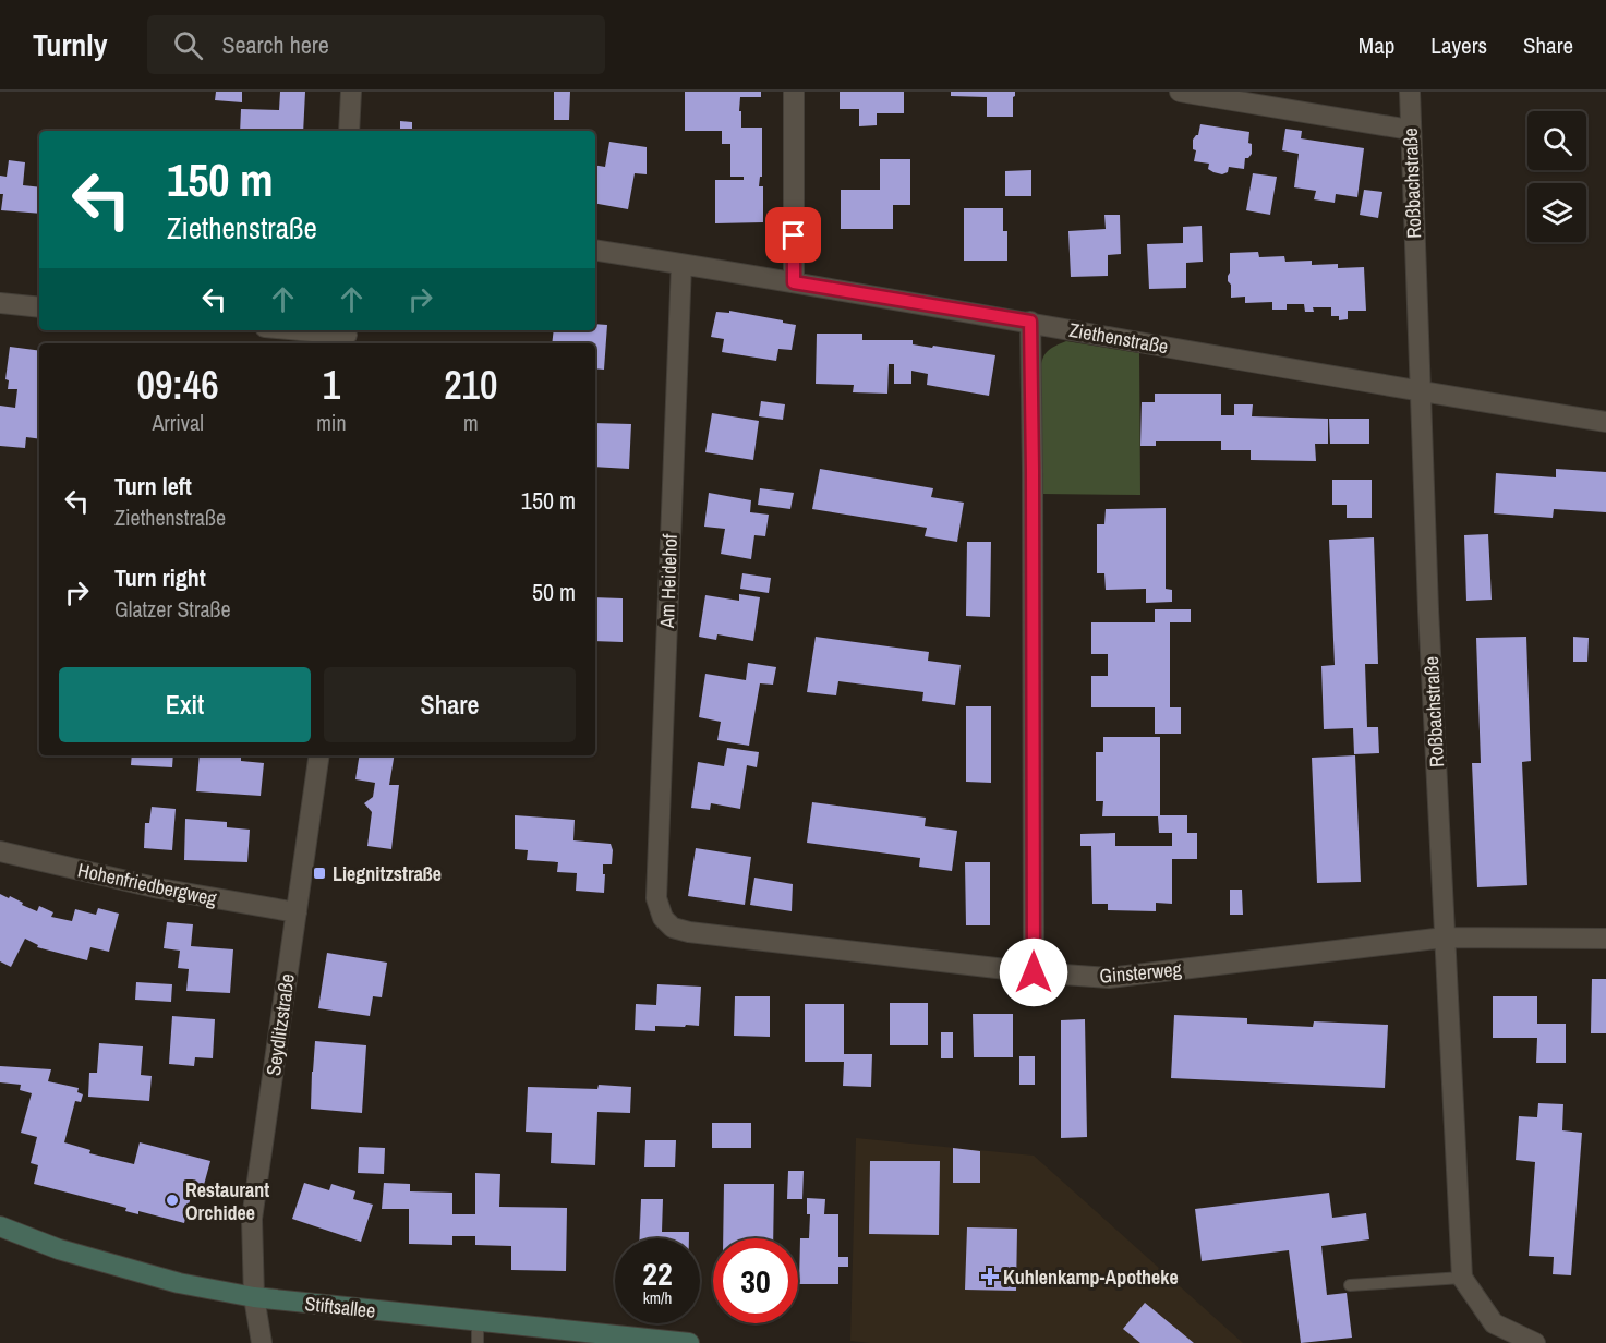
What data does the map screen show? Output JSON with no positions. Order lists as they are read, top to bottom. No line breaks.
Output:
{"streets":{"main road":["Stiftsallee"],"street":["Roßbachstraße","Ziethenstraße","Am Heidehof","Hohenfriedbergweg","Ginsterweg","Seydlitzstraße"]},"crossings":[["Roßbachstraße","Ziethenstraße"],["Roßbachstraße","Ginsterweg"],["Ziethenstraße","Am Heidehof"],["Am Heidehof","Ginsterweg"],["Hohenfriedbergweg","Seydlitzstraße"],["Seydlitzstraße","Stiftsallee"]],"places":{"transit":["Liegnitzstraße"],"other":["Restaurant Orchidee"],"health":["Kuhlenkamp-Apotheke"]},"page":{"header":"Turnly","search":"Search here","nav":["Map","Layers","Share"],"turn":["150 m","Ziethenstraße"],"eta":["09:46","Arrival","1","min","210","m"],"list":[{"name":"Turn left","note":"Ziethenstraße","value":"150 m"},{"name":"Turn right","note":"Glatzer Straße","value":"50 m"}],"buttons":["Exit","Share"],"speed":"22 km/h","limit":"30"}}
